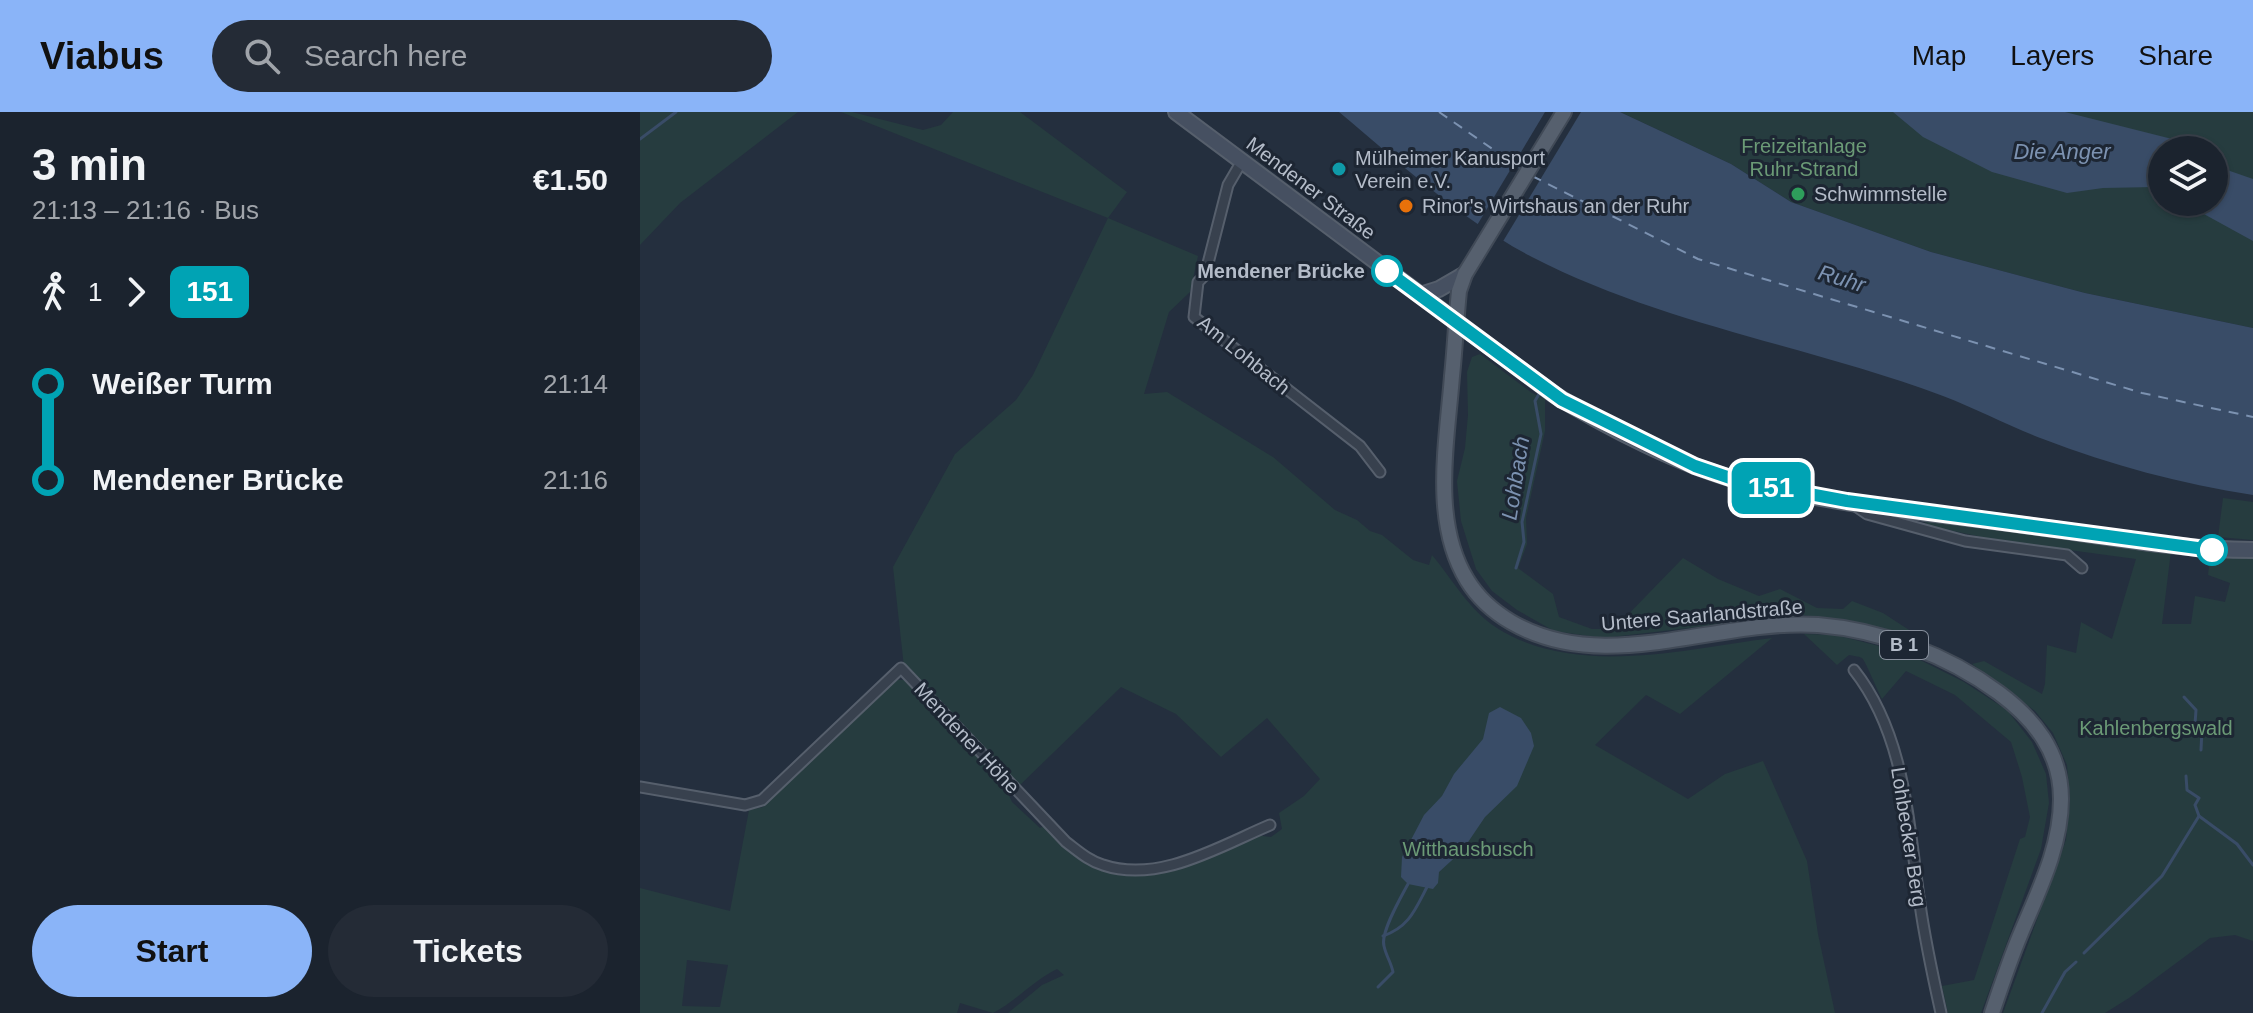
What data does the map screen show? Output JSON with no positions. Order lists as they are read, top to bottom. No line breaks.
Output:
{"streets":{"main road":["Untere Saarlandstraße","B 1"],"street":["Mendener Straße","Am Lohbach","Mendener Höhe","Lohbecker Berg"]},"crossings":[["Mendener Straße","Am Lohbach"],["Mendener Straße","Untere Saarlandstraße"],["Mendener Straße","B 1"],["Untere Saarlandstraße","B 1"]],"water":["Die Anger","Ruhr","Lohbach"],"parks":["Freizeitanlage Ruhr-Strand","Kahlenbergswald","Witthausbusch"],"places":["Mülheimer Kanusport Verein e.V.","Schwimmstelle","Rinor's Wirtshaus an der Ruhr","Mendener Brücke"],"lines":["bus line 151"],"page":{"header":"Viabus","search":"Search here","nav":["Map","Layers","Share"],"heading":["3 min","21:13 – 21:16 · Bus","€1.50"],"on_map":"151","legs":["1","151"],"list":[{"name":"Weißer Turm","value":"21:14"},{"name":"Mendener Brücke","value":"21:16"}],"buttons":["Start","Tickets"]}}
